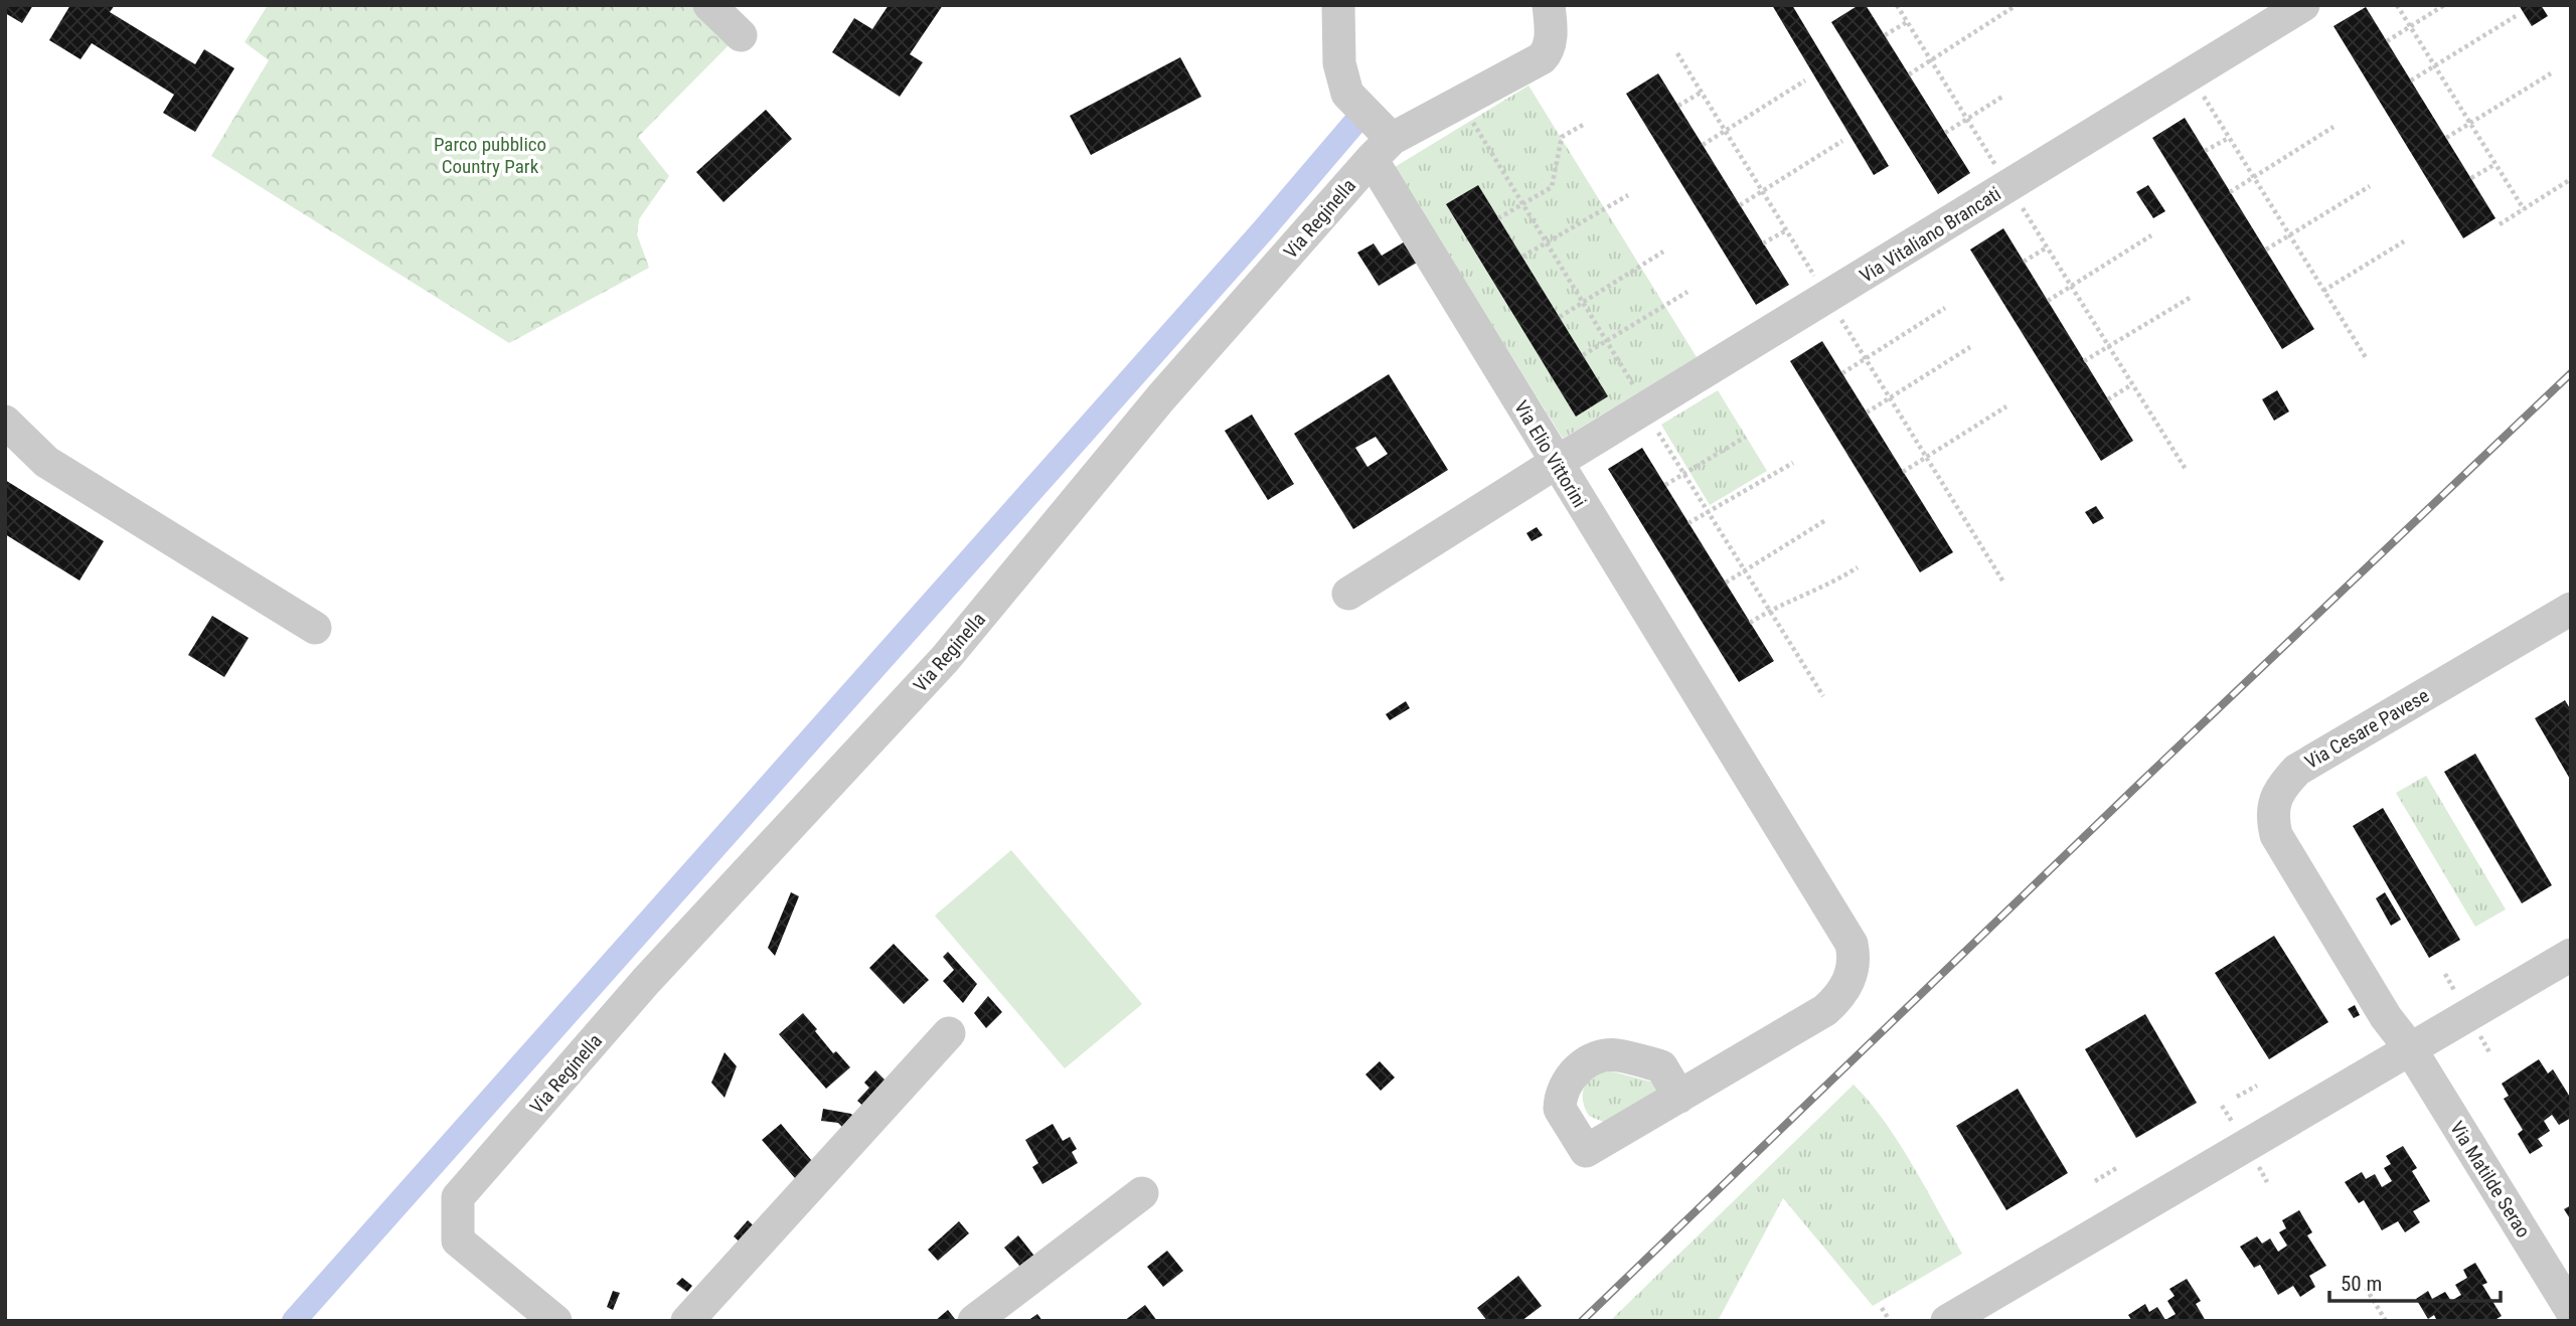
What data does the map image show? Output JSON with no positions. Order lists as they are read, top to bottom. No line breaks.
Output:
{"streets":{"street":["Via Reginella","Via Vitaliano Brancati","Via Elio Vittorini","Via Cesare Pavese","Via Matilde Serao"]},"crossings":[["Via Reginella","Via Elio Vittorini"],["Via Vitaliano Brancati","Via Elio Vittorini"],["Via Cesare Pavese","Via Matilde Serao"]],"parks":["Parco pubblico Country Park"],"scale_bar":"50 m"}
